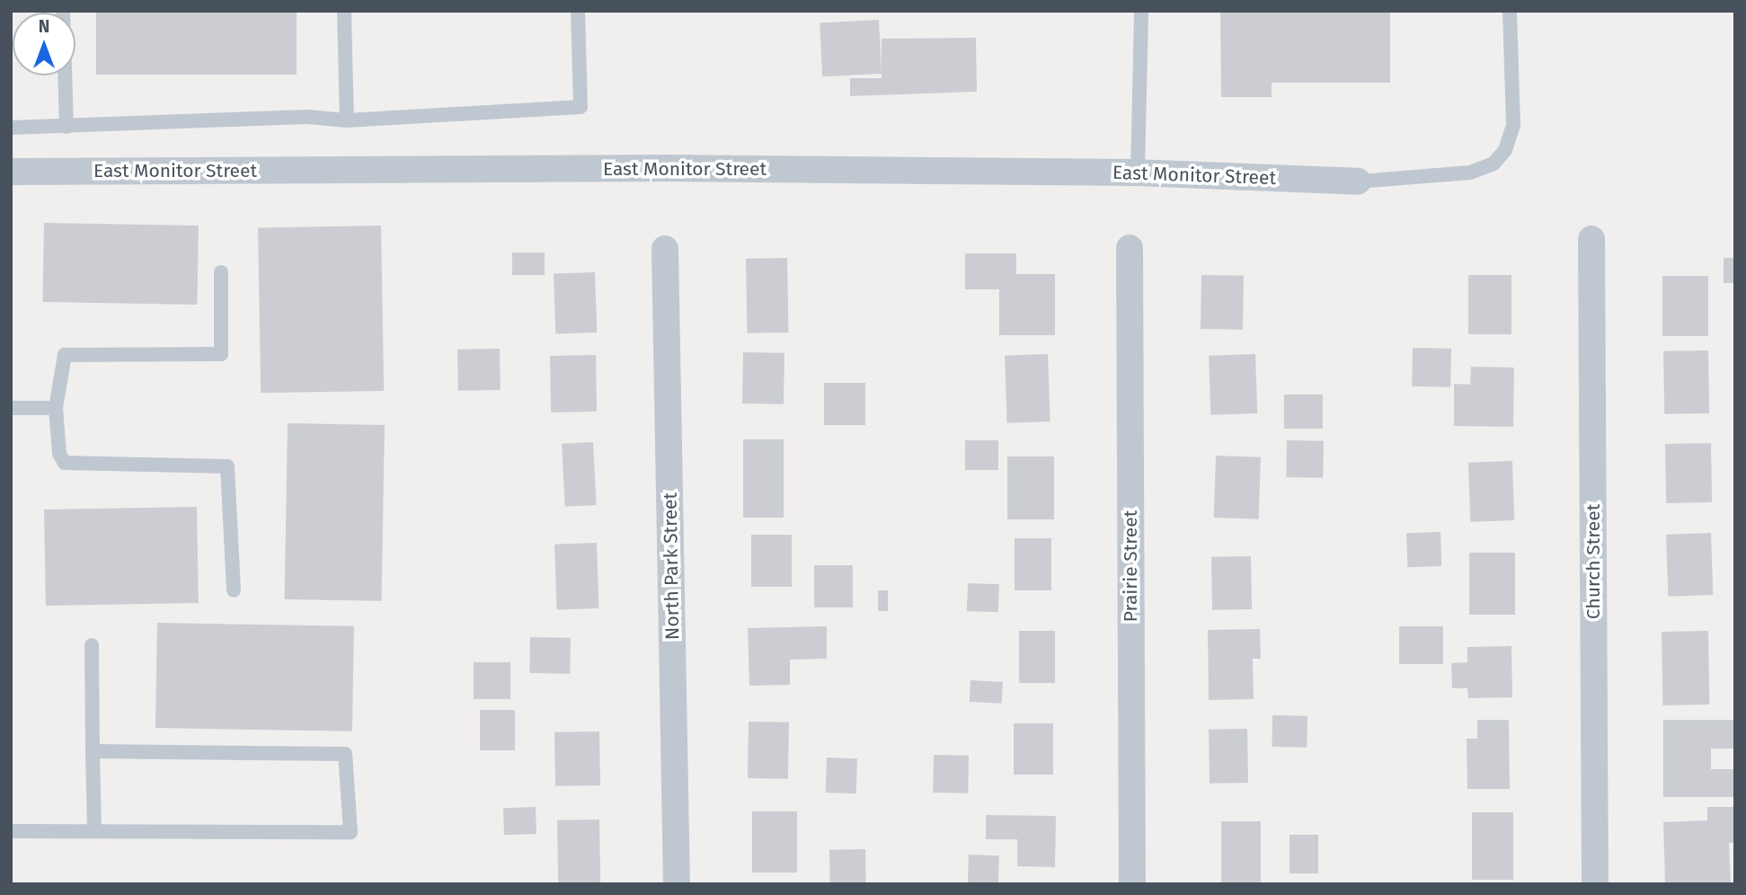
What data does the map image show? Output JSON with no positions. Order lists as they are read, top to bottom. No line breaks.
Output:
{"streets":{"street":["East Monitor Street","Church Street","North Park Street","Prairie Street"]},"north":"top"}
